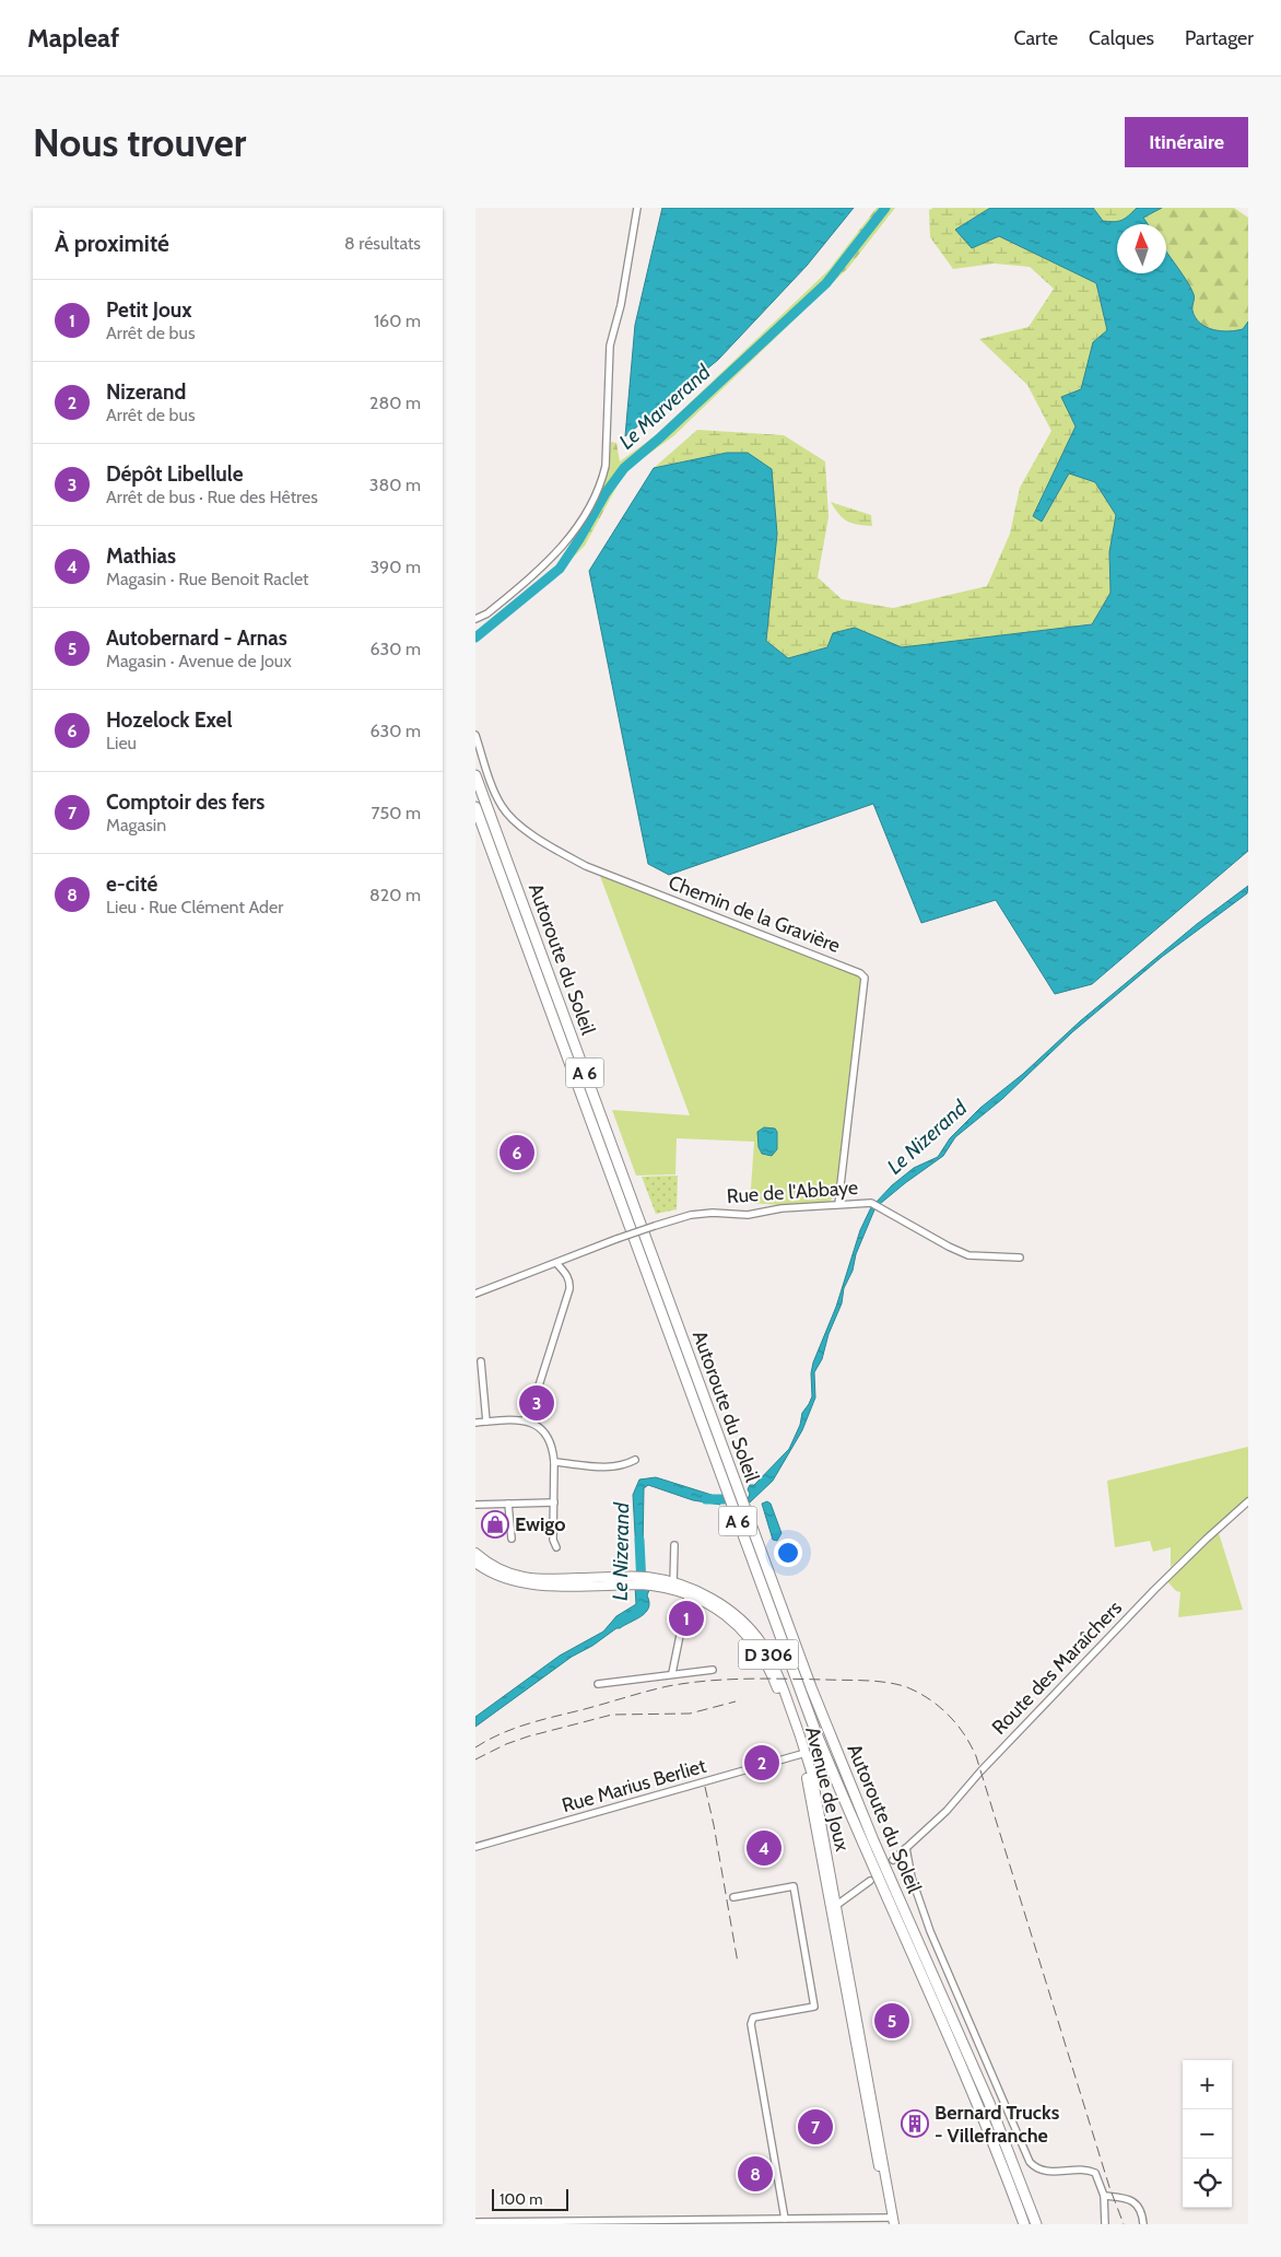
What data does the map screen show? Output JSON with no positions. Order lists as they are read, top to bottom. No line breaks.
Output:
{"streets":{"highway":["Autoroute du Soleil","A 6"],"main road":["D 306","Avenue de Joux"],"street":["Chemin de la Gravière","Rue de l'Abbaye","Route des Maraîchers","Rue Marius Berliet"]},"crossings":[["Chemin de la Gravière","Rue de l'Abbaye"],["Rue Marius Berliet","Avenue de Joux"]],"water":["Le Marverand","Le Nizerand"],"places":{"shop":["Ewigo"],"building":["Bernard Trucks - Villefranche"]},"scale_bar":"100 m","north":"top","page":{"header":"Mapleaf","nav":["Carte","Calques","Partager"],"buttons":"Itinéraire","title":"Nous trouver","heading":["À proximité","8 résultats"],"list":[{"mark":"1","name":"Petit Joux","note":"Arrêt de bus","value":"160 m"},{"mark":"2","name":"Nizerand","note":"Arrêt de bus","value":"280 m"},{"mark":"3","name":"Dépôt Libellule","note":"Arrêt de bus · Rue des Hêtres","value":"380 m"},{"mark":"4","name":"Mathias","note":"Magasin · Rue Benoit Raclet","value":"390 m"},{"mark":"5","name":"Autobernard - Arnas","note":"Magasin · Avenue de Joux","value":"630 m"},{"mark":"6","name":"Hozelock Exel","note":"Lieu","value":"630 m"},{"mark":"7","name":"Comptoir des fers","note":"Magasin","value":"750 m"},{"mark":"8","name":"e-cité","note":"Lieu · Rue Clément Ader","value":"820 m"}],"pins":["6","3","1","2","4","5","7","8"],"map_buttons":["+","−"],"scale":"100 m"}}
